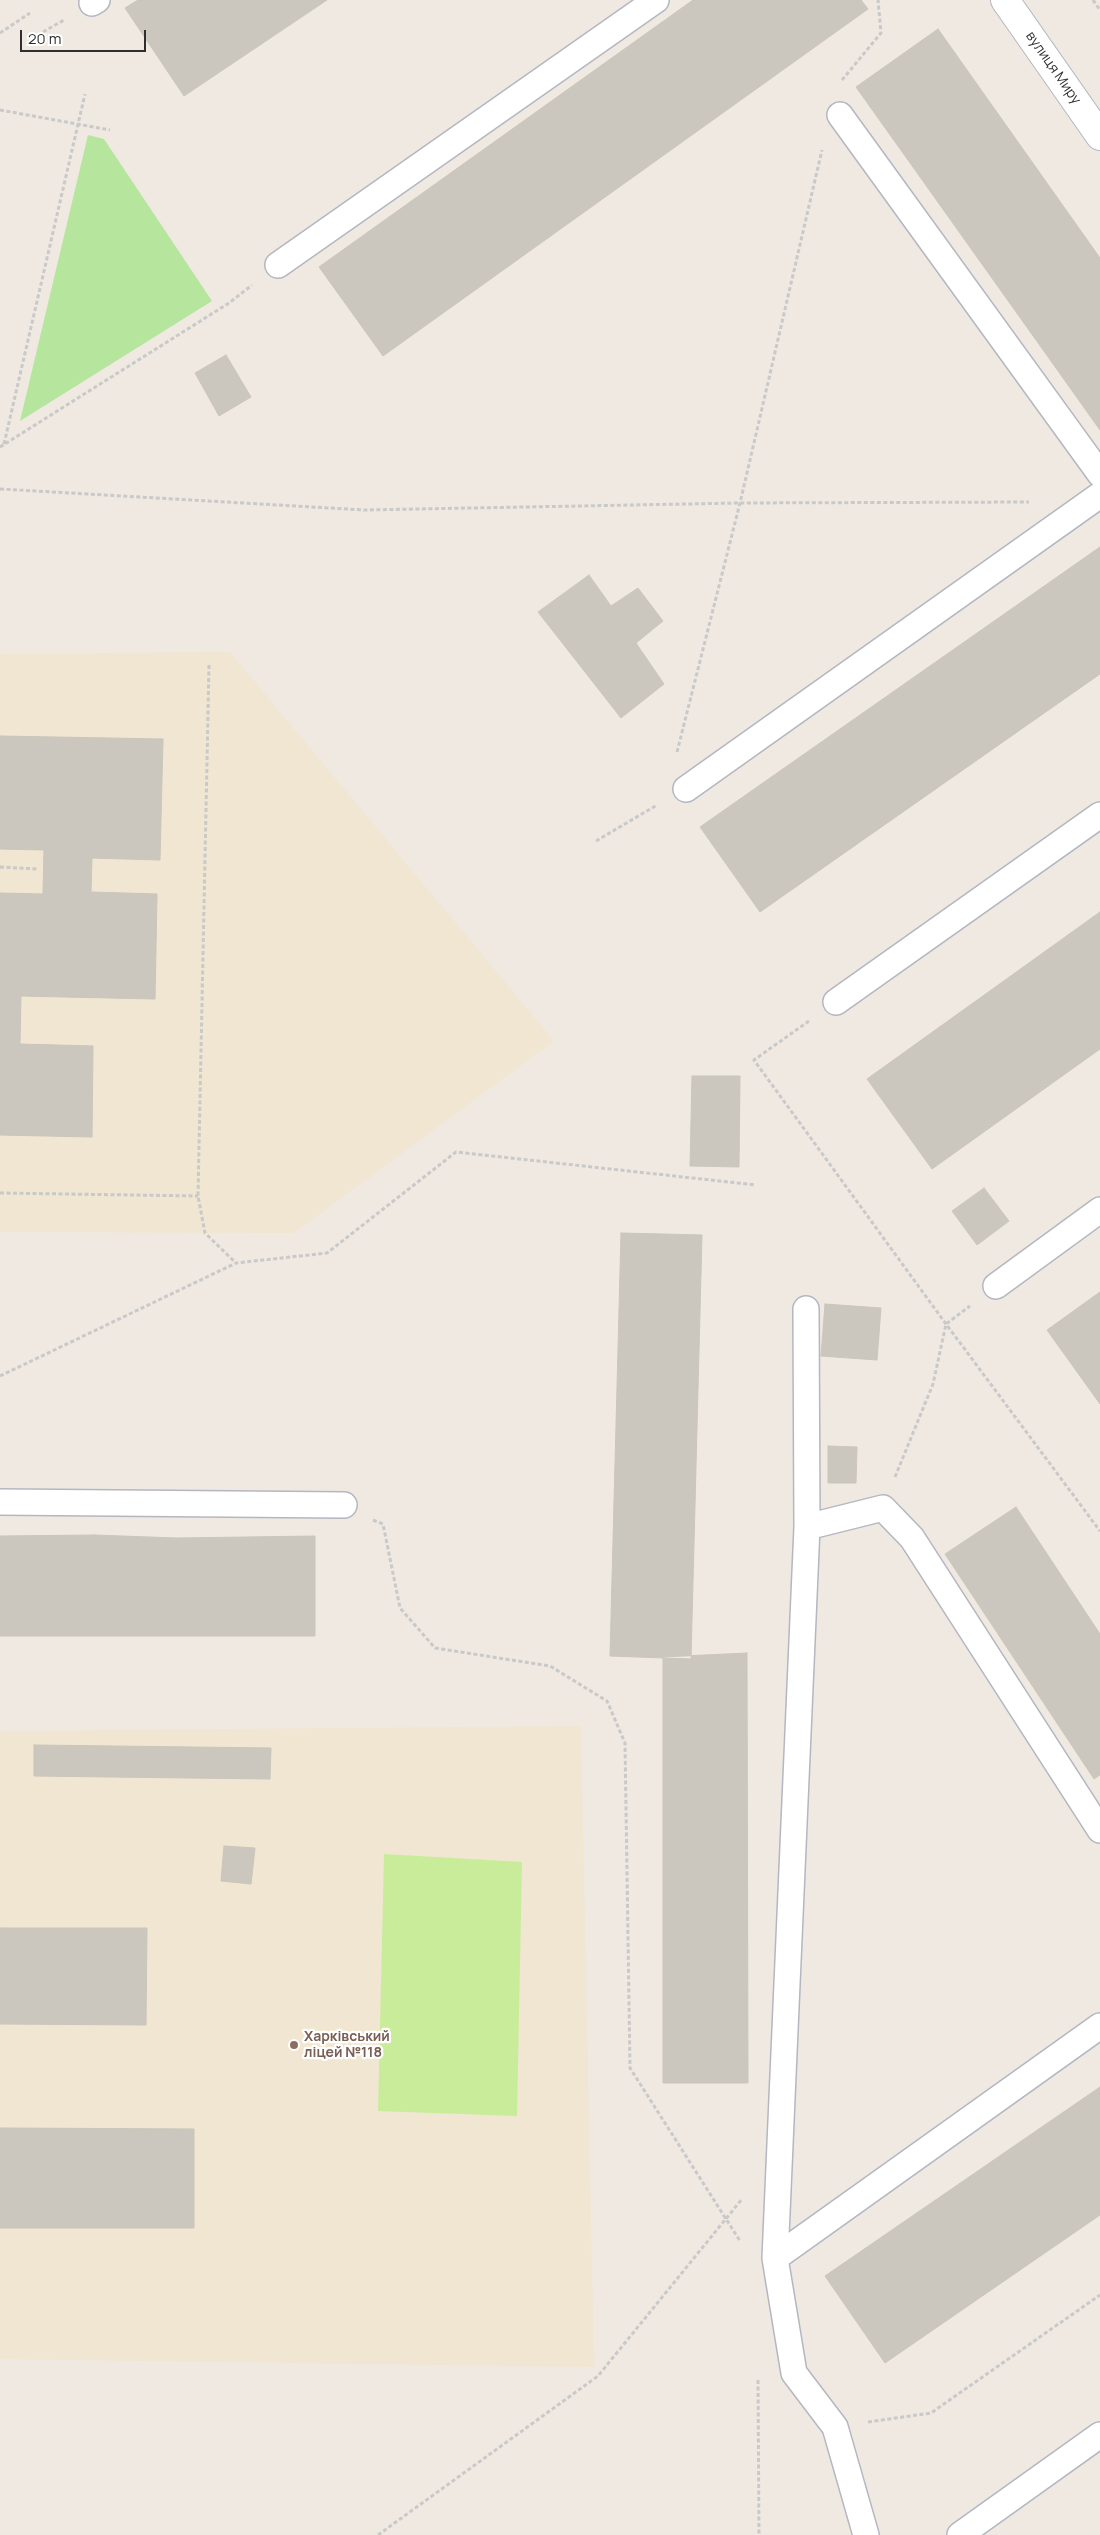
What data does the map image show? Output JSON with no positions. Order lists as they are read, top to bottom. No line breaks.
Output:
{"streets":{"street":["вулиця Миру"]},"places":["Харківський ліцей №118"],"scale_bar":"20 m"}
